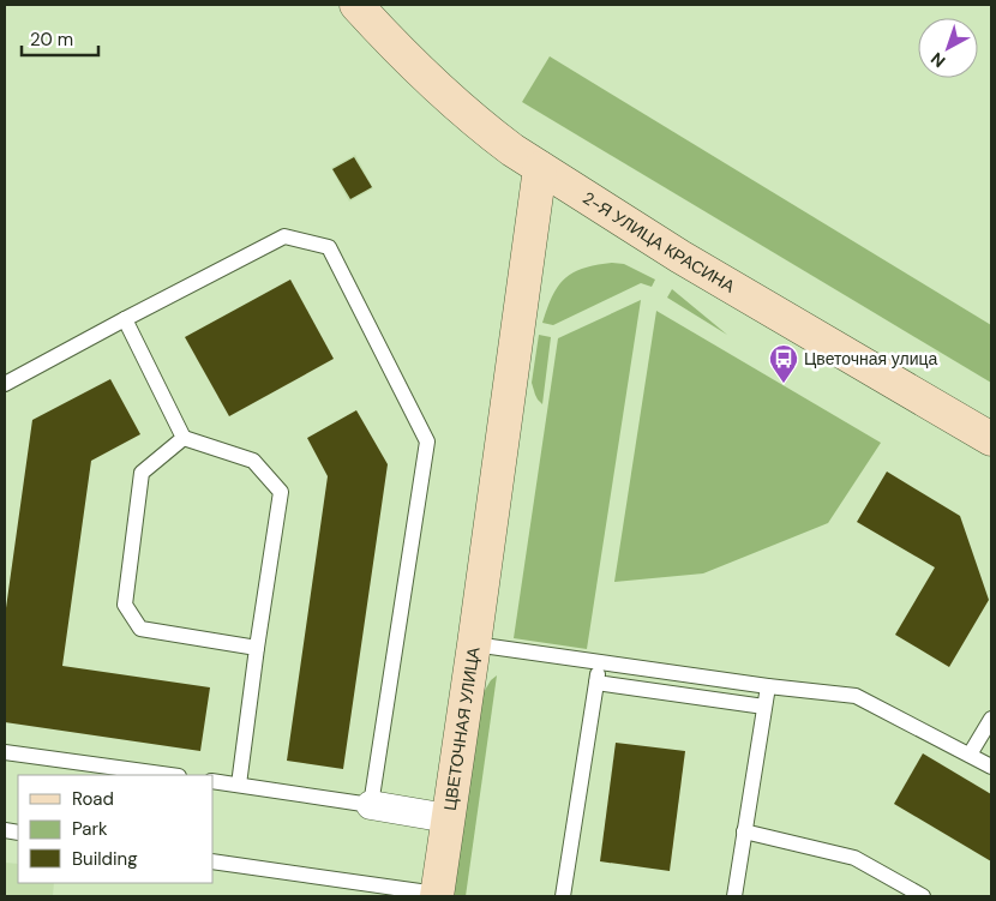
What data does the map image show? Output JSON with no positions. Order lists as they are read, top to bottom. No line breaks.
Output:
{"streets":{"main road":["2-Я УЛИЦА КРАСИНА","ЦВЕТОЧНАЯ УЛИЦА"]},"crossings":[["2-Я УЛИЦА КРАСИНА","ЦВЕТОЧНАЯ УЛИЦА"]],"places":{"bus stop":["Цветочная улица"]},"legend":["Road","Park","Building"],"scale_bar":"20 m","north":"bottom left"}
